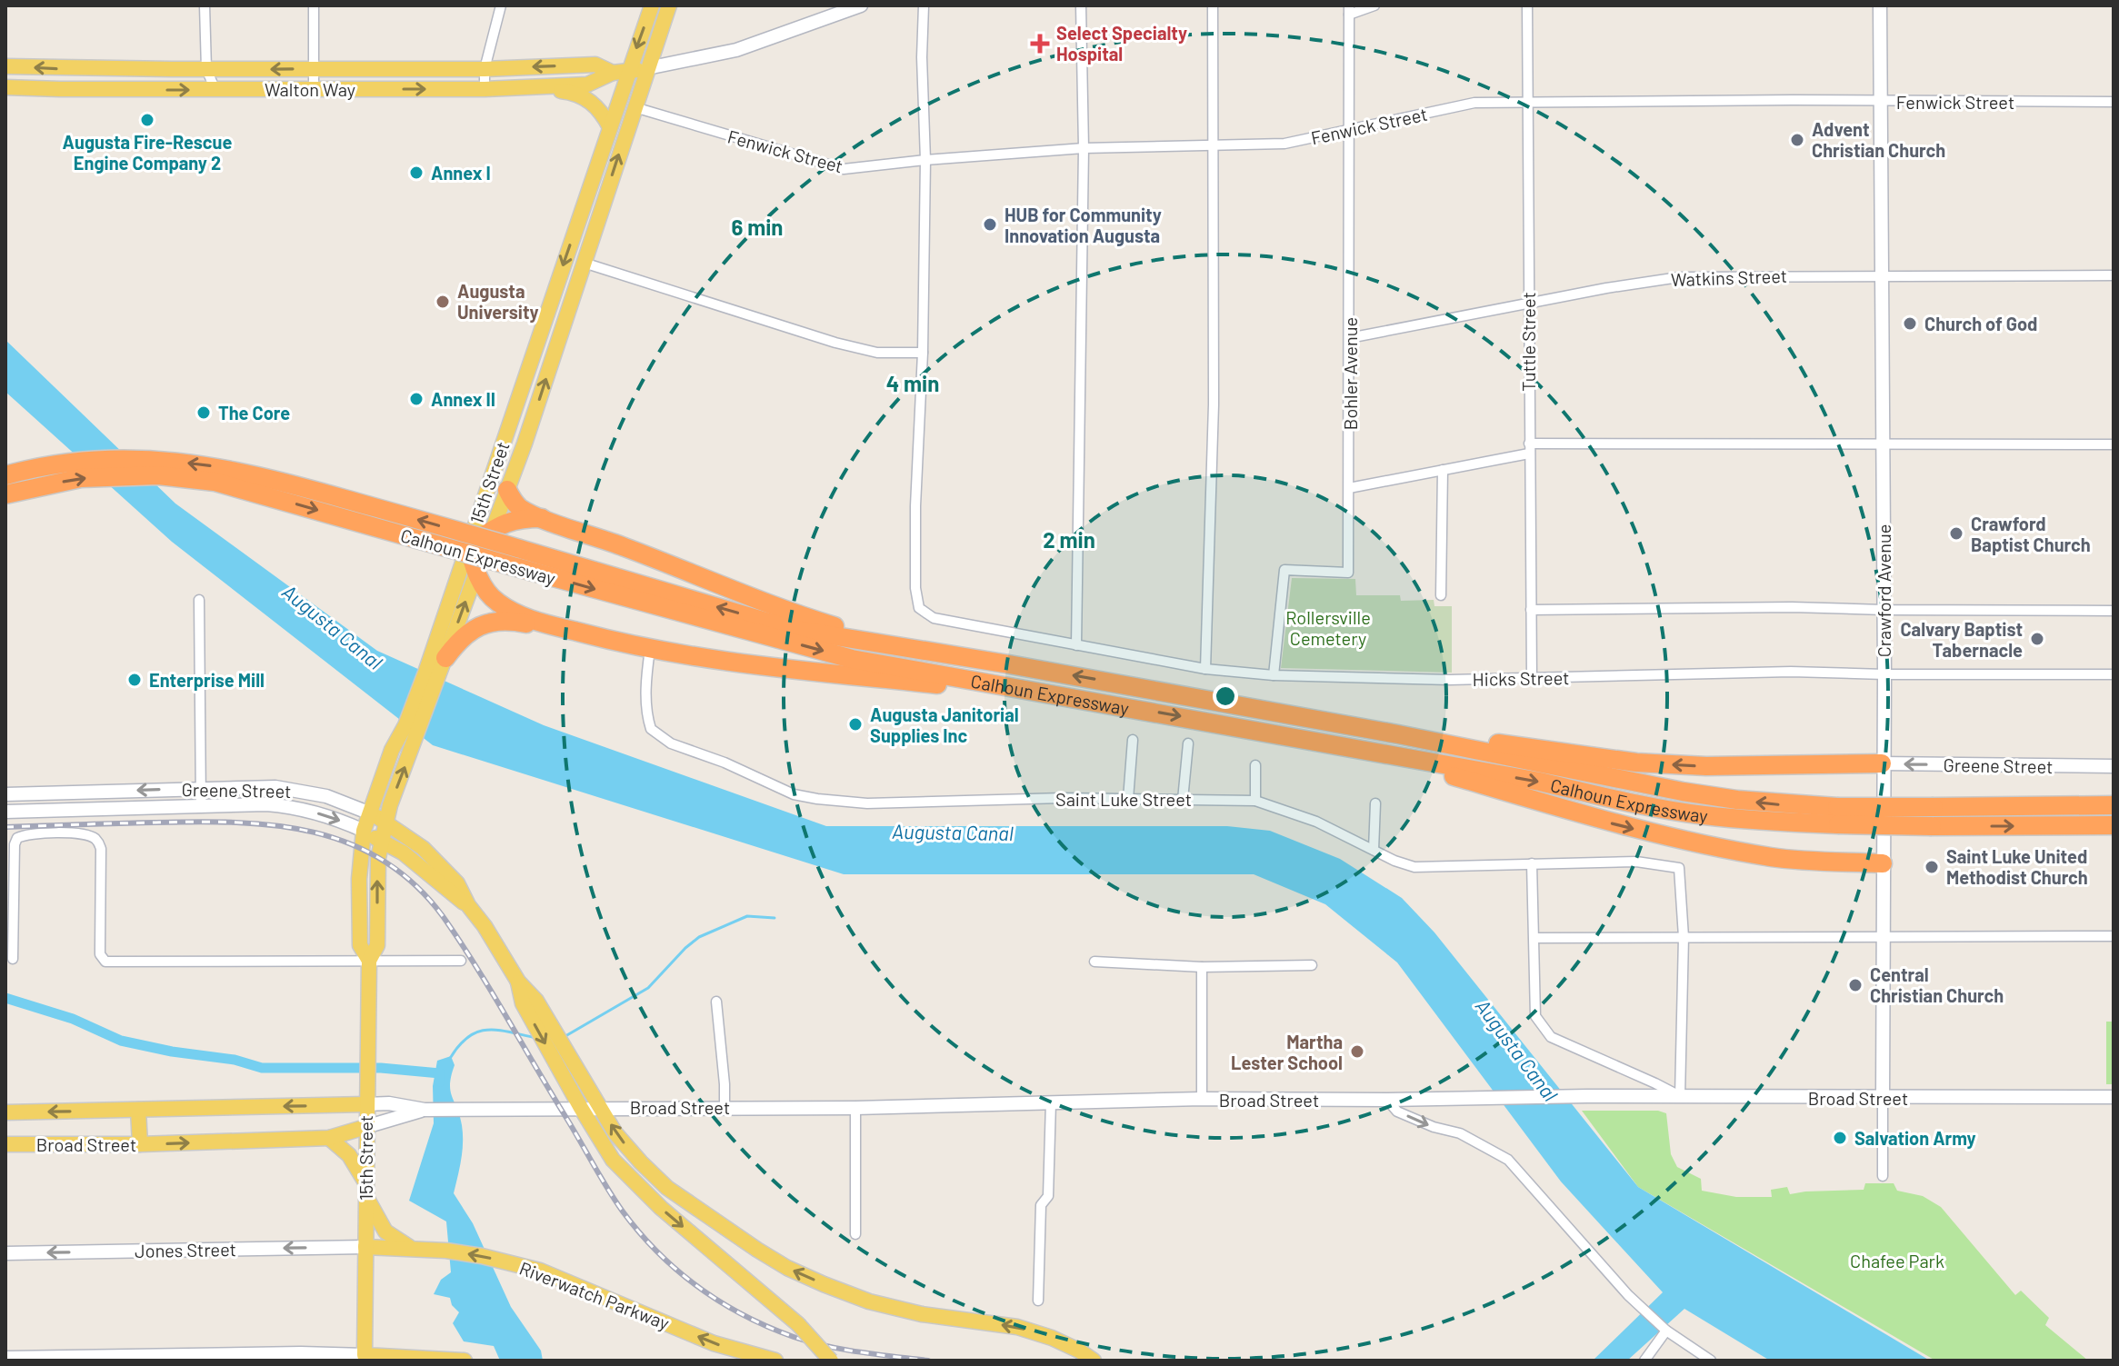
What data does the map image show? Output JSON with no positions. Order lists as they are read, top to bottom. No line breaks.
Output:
{"streets":{"highway":["Calhoun Expressway"],"main road":["Walton Way","15th Street","Crawford Avenue","Greene Street","Broad Street","Jones Street","Riverwatch Parkway"],"street":["Fenwick Street","Watkins Street","Tuttle Street","Bohler Avenue","Hicks Street","Saint Luke Street"]},"crossings":[["Walton Way","15th Street"],["Fenwick Street","Tuttle Street"],["Fenwick Street","Bohler Avenue"],["Fenwick Street","15th Street"],["Fenwick Street","Crawford Avenue"],["Watkins Street","Tuttle Street"],["Watkins Street","Bohler Avenue"],["Watkins Street","Crawford Avenue"],["Tuttle Street","Hicks Street"],["Bohler Avenue","Hicks Street"],["15th Street","Greene Street"],["15th Street","Broad Street"],["15th Street","Jones Street"],["15th Street","Riverwatch Parkway"],["Crawford Avenue","Hicks Street"],["Crawford Avenue","Greene Street"],["Crawford Avenue","Broad Street"],["Greene Street","Broad Street"],["Jones Street","Riverwatch Parkway"]],"one_way":["Riverwatch Parkway"],"water":["Augusta Canal"],"parks":["Rollersville Cemetery","Chafee Park"],"places":{"health":["Select Specialty Hospital"],"other":["Augusta Fire-Rescue Engine Company 2","Advent Christian Church","Annex I","HUB for Community Innovation Augusta","Augusta University","Church of God","Annex II","The Core","Crawford Baptist Church","Calvary Baptist Tabernacle","Enterprise Mill","Augusta Janitorial Supplies Inc","Saint Luke United Methodist Church","Central Christian Church","Martha Lester School","Salvation Army"]},"rings":["6 min","4 min","2 min"]}
